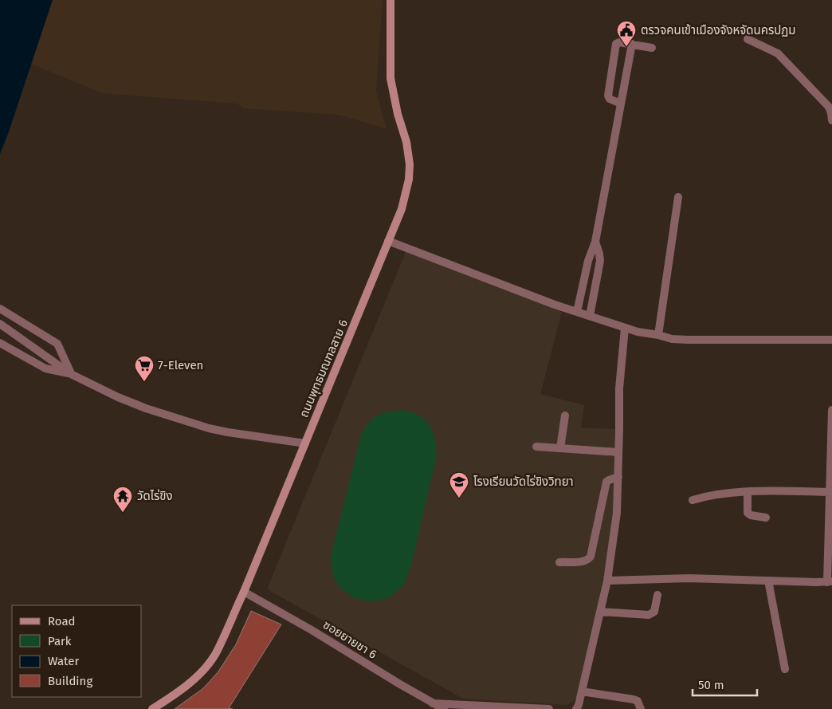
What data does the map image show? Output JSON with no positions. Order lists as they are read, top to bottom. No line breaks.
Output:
{"streets":{"main road":["ถนนพุทธมณฑลสาย 6"],"street":["ซอยยายชา 6"]},"crossings":[["ถนนพุทธมณฑลสาย 6","ซอยยายชา 6"]],"places":{"public building":["ตรวจคนเข้าเมืองจังหจัดนครปฏม"],"supermarket":["7-Eleven"],"school or university":["โรงเรียนวัดไร่ขิงวิทยา"],"temple":["วัดไร่ขิง"]},"legend":["Road","Park","Water","Building"],"scale_bar":"50 m"}
